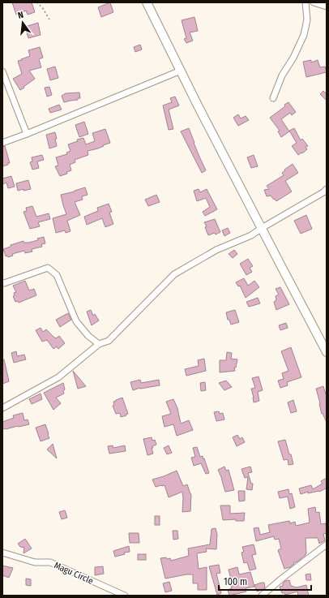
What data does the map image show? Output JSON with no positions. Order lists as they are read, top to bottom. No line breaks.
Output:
{"streets":{"street":["Magu Circle"]},"scale_bar":"100 m","north":"top"}
